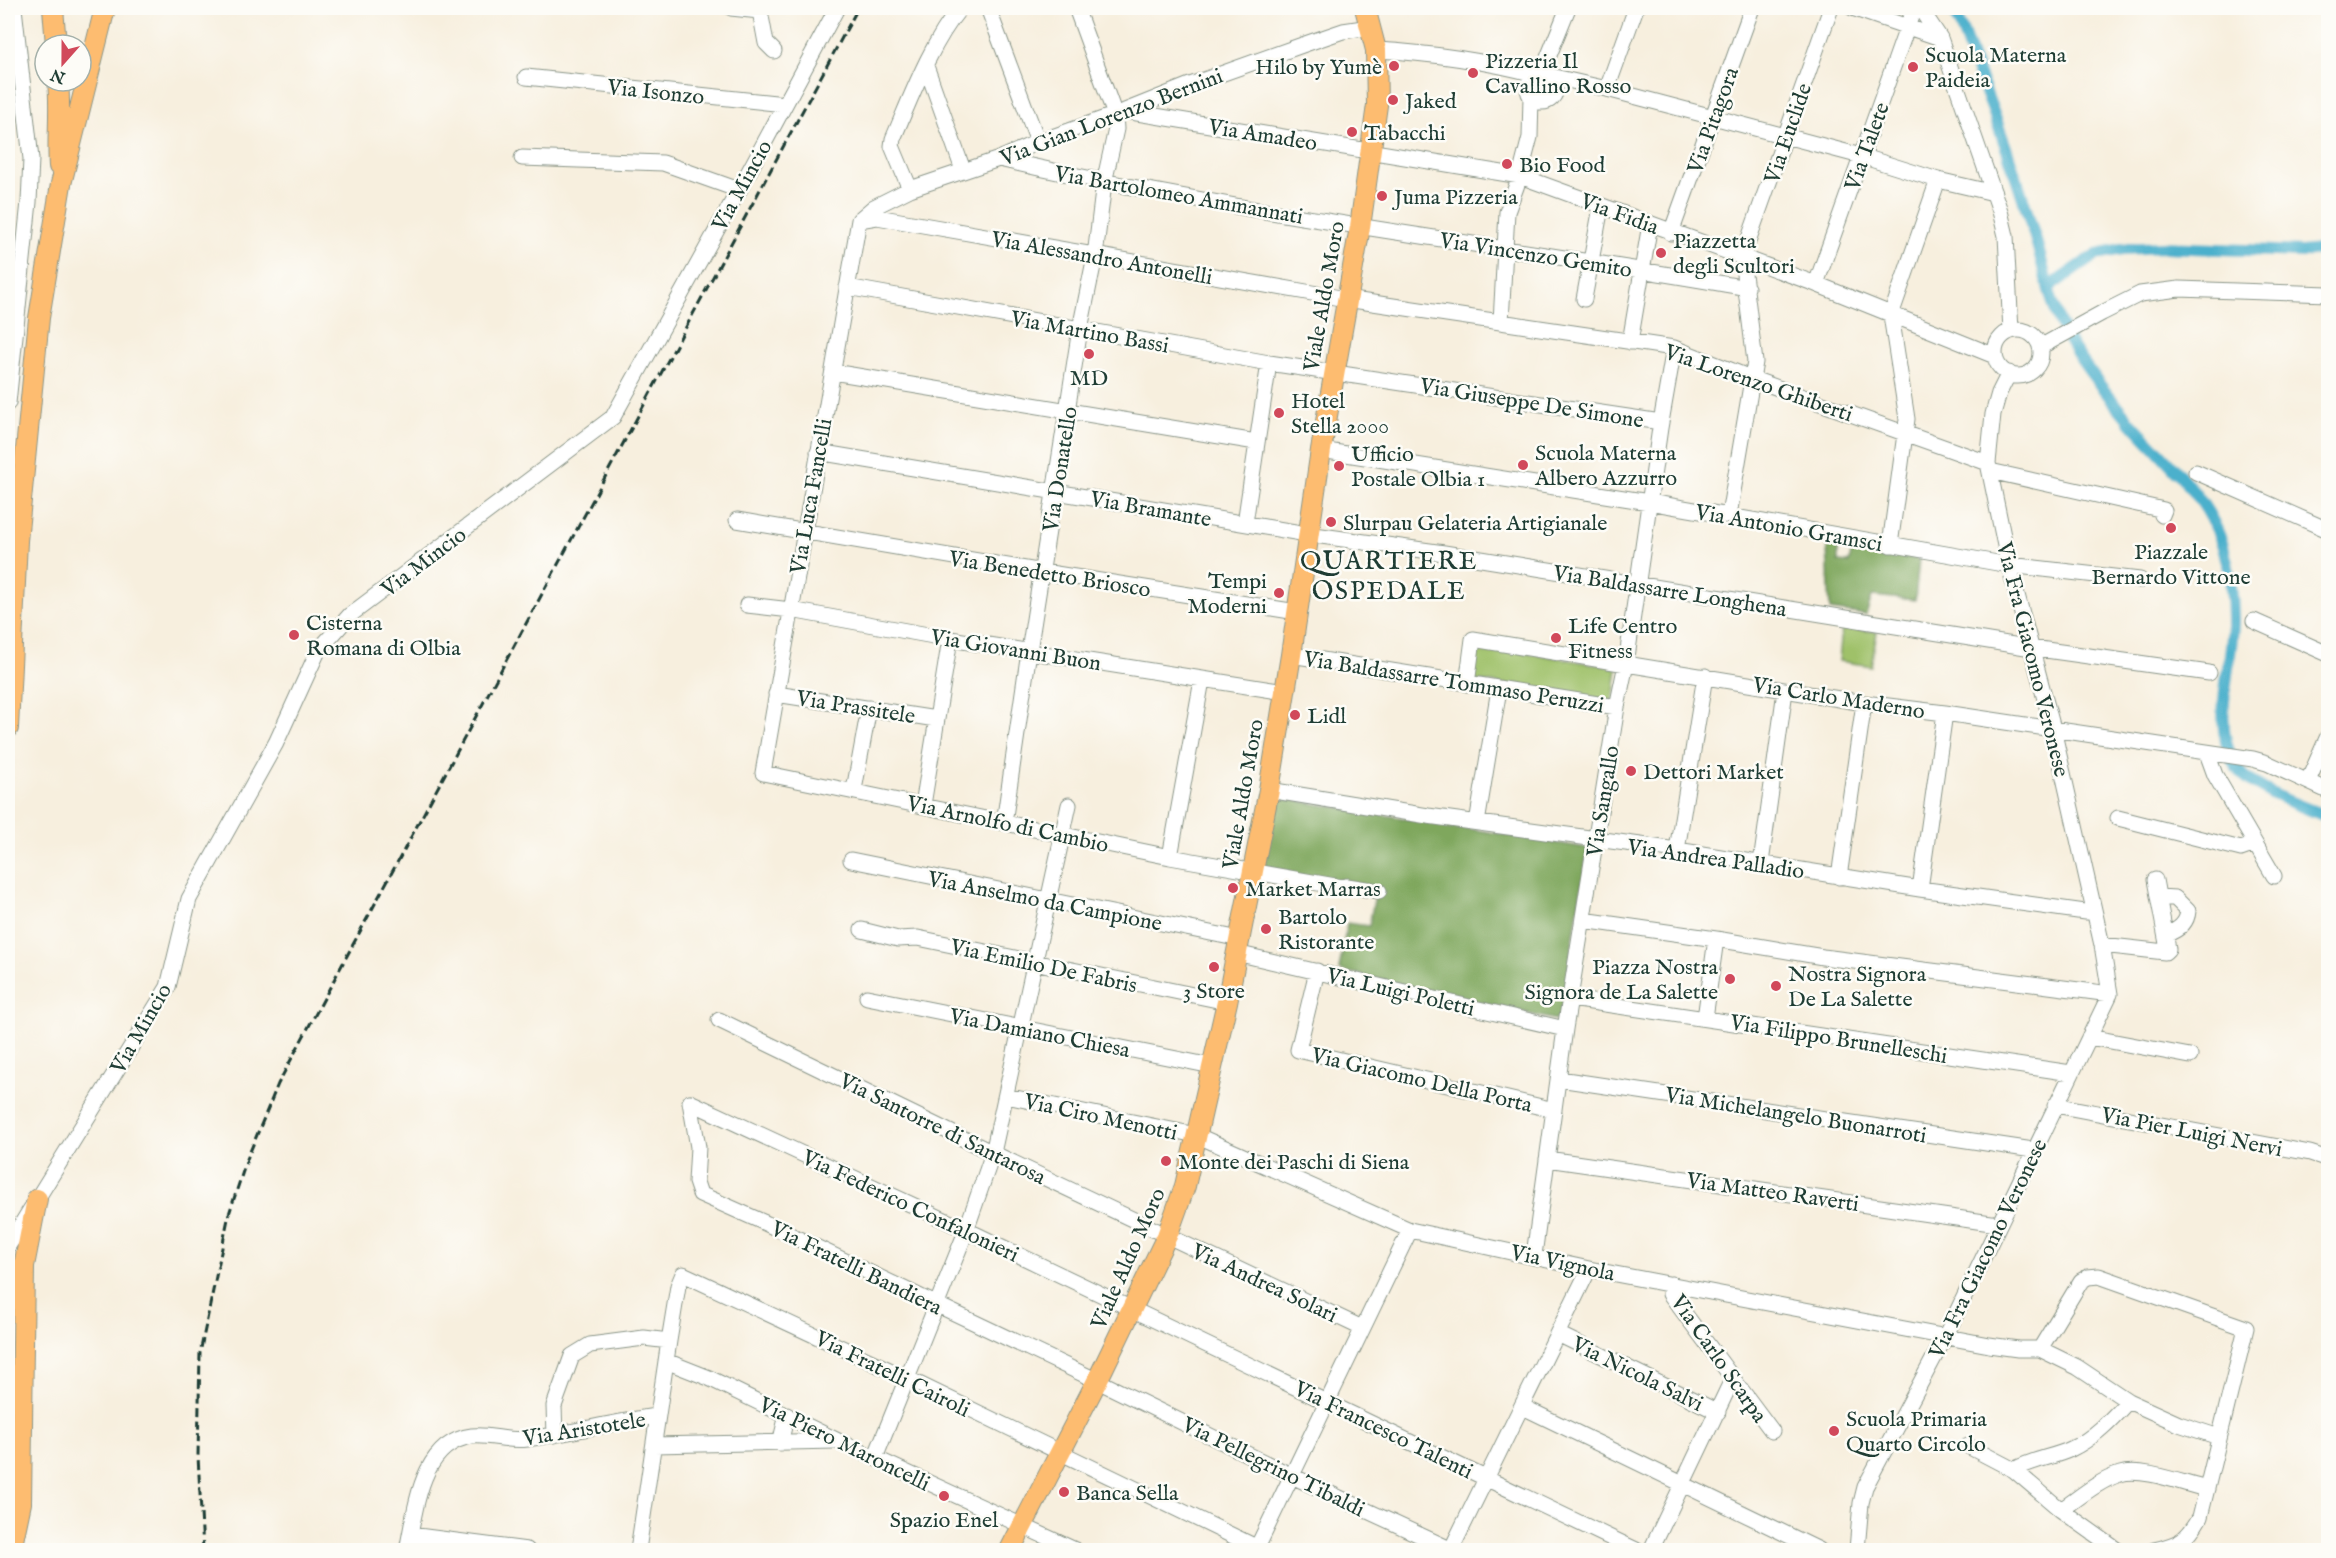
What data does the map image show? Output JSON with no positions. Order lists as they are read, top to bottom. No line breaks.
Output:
{"streets":{"main road":["Viale Aldo Moro"],"street":["Via Isonzo","Via Gian Lorenzo Bernini","Via Pitagora","Via Euclide","Via Amadeo","Via Talete","Via Mincio","Via Bartolomeo Ammannati","Via Fidia","Via Vincenzo Gemito","Via Alessandro Antonelli","Via Martino Bassi","Via Lorenzo Ghiberti","Via Giuseppe De Simone","Via Donatello","Via Luca Fancelli","Via Bramante","Via Antonio Gramsci","Via Benedetto Briosco","Via Baldassarre Longhena","Via Giovanni Buon","Via Fra Giacomo Veronese","Via Baldassarre Tommaso Peruzzi","Via Carlo Maderno","Via Prassitele","Via Sangallo","Via Arnolfo di Cambio","Via Andrea Palladio","Via Anselmo da Campione","Via Emilio De Fabris","Via Luigi Poletti","Via Damiano Chiesa","Via Filippo Brunelleschi","Via Giacomo Della Porta","Via Michelangelo Buonarroti","Via Ciro Menotti","Via Santorre di Santarosa","Via Pier Luigi Nervi","Via Matteo Raverti","Via Federico Confalonieri","Via Vignola","Via Fratelli Bandiera","Via Andrea Solari","Via Carlo Scarpa","Via Fratelli Cairoli","Via Nicola Salvi","Via Aristotele","Via Francesco Talenti","Via Piero Maroncelli","Via Pellegrino Tibaldi"]},"crossings":[["Via Isonzo","Via Mincio"],["Via Gian Lorenzo Bernini","Via Amadeo"],["Via Gian Lorenzo Bernini","Via Bartolomeo Ammannati"],["Via Gian Lorenzo Bernini","Via Alessandro Antonelli"],["Via Gian Lorenzo Bernini","Viale Aldo Moro"],["Via Gian Lorenzo Bernini","Via Donatello"],["Via Gian Lorenzo Bernini","Via Luca Fancelli"],["Via Pitagora","Via Fidia"],["Via Euclide","Via Fidia"],["Via Amadeo","Via Fidia"],["Via Amadeo","Viale Aldo Moro"],["Via Amadeo","Via Donatello"],["Via Talete","Via Fidia"],["Via Bartolomeo Ammannati","Via Vincenzo Gemito"],["Via Bartolomeo Ammannati","Viale Aldo Moro"],["Via Bartolomeo Ammannati","Via Donatello"],["Via Fidia","Viale Aldo Moro"],["Via Fidia","Via Fra Giacomo Veronese"],["Via Vincenzo Gemito","Viale Aldo Moro"],["Via Alessandro Antonelli","Viale Aldo Moro"],["Via Alessandro Antonelli","Via Lorenzo Ghiberti"],["Via Alessandro Antonelli","Via Donatello"],["Via Alessandro Antonelli","Via Luca Fancelli"],["Viale Aldo Moro","Via Martino Bassi"],["Viale Aldo Moro","Via Lorenzo Ghiberti"],["Viale Aldo Moro","Via Giuseppe De Simone"],["Viale Aldo Moro","Via Bramante"],["Viale Aldo Moro","Via Antonio Gramsci"],["Viale Aldo Moro","Via Benedetto Briosco"],["Viale Aldo Moro","Via Baldassarre Longhena"],["Viale Aldo Moro","Via Giovanni Buon"],["Viale Aldo Moro","Via Baldassarre Tommaso Peruzzi"],["Viale Aldo Moro","Via Arnolfo di Cambio"],["Viale Aldo Moro","Via Andrea Palladio"],["Viale Aldo Moro","Via Anselmo da Campione"],["Viale Aldo Moro","Via Emilio De Fabris"],["Viale Aldo Moro","Via Luigi Poletti"],["Viale Aldo Moro","Via Damiano Chiesa"],["Viale Aldo Moro","Via Ciro Menotti"],["Viale Aldo Moro","Via Santorre di Santarosa"],["Viale Aldo Moro","Via Federico Confalonieri"],["Viale Aldo Moro","Via Vignola"],["Viale Aldo Moro","Via Fratelli Bandiera"],["Viale Aldo Moro","Via Andrea Solari"],["Viale Aldo Moro","Via Fratelli Cairoli"],["Viale Aldo Moro","Via Francesco Talenti"],["Viale Aldo Moro","Via Piero Maroncelli"],["Viale Aldo Moro","Via Pellegrino Tibaldi"],["Via Martino Bassi","Via Giuseppe De Simone"],["Via Martino Bassi","Via Donatello"],["Via Martino Bassi","Via Luca Fancelli"],["Via Lorenzo Ghiberti","Via Fra Giacomo Veronese"],["Via Lorenzo Ghiberti","Via Sangallo"],["Via Giuseppe De Simone","Via Sangallo"],["Via Donatello","Via Bramante"],["Via Donatello","Via Benedetto Briosco"],["Via Donatello","Via Giovanni Buon"],["Via Donatello","Via Arnolfo di Cambio"],["Via Luca Fancelli","Via Bramante"],["Via Luca Fancelli","Via Benedetto Briosco"],["Via Luca Fancelli","Via Giovanni Buon"],["Via Luca Fancelli","Via Prassitele"],["Via Luca Fancelli","Via Arnolfo di Cambio"],["Via Bramante","Via Baldassarre Longhena"],["Via Antonio Gramsci","Via Fra Giacomo Veronese"],["Via Antonio Gramsci","Via Sangallo"],["Via Baldassarre Longhena","Via Fra Giacomo Veronese"],["Via Baldassarre Longhena","Via Sangallo"],["Via Fra Giacomo Veronese","Via Carlo Maderno"],["Via Fra Giacomo Veronese","Via Andrea Palladio"],["Via Fra Giacomo Veronese","Via Filippo Brunelleschi"],["Via Fra Giacomo Veronese","Via Michelangelo Buonarroti"],["Via Fra Giacomo Veronese","Via Pier Luigi Nervi"],["Via Fra Giacomo Veronese","Via Matteo Raverti"],["Via Fra Giacomo Veronese","Via Vignola"],["Via Baldassarre Tommaso Peruzzi","Via Carlo Maderno"],["Via Baldassarre Tommaso Peruzzi","Via Sangallo"],["Via Carlo Maderno","Via Sangallo"],["Via Sangallo","Via Andrea Palladio"],["Via Sangallo","Via Luigi Poletti"],["Via Sangallo","Via Filippo Brunelleschi"],["Via Sangallo","Via Giacomo Della Porta"],["Via Sangallo","Via Michelangelo Buonarroti"],["Via Sangallo","Via Matteo Raverti"],["Via Sangallo","Via Vignola"],["Via Anselmo da Campione","Via Luigi Poletti"],["Via Luigi Poletti","Via Giacomo Della Porta"],["Via Ciro Menotti","Via Vignola"],["Via Santorre di Santarosa","Via Andrea Solari"],["Via Federico Confalonieri","Via Fratelli Bandiera"],["Via Federico Confalonieri","Via Francesco Talenti"],["Via Vignola","Via Carlo Scarpa"],["Via Fratelli Bandiera","Via Pellegrino Tibaldi"]],"districts":["QUARTIERE OSPEDALE"],"places":["Hilo by Yumè","Scuola Materna Paideia","Pizzeria Il Cavallino Rosso","Jaked","Tabacchi","Bio Food","Juma Pizzeria","Piazzetta degli Scultori","MD","Hotel Stella 2000","Scuola Materna Albero Azzurro","Ufficio Postale Olbia 1","Slurpau Gelateria Artigianale","Piazzale Bernardo Vittone","Tempi Moderni","Cisterna Romana di Olbia","Life Centro Fitness","Lidl","Dettori Market","Market Marras","Bartolo Ristorante","3 Store","Piazza Nostra Signora de La Salette","Nostra Signora De La Salette","Monte dei Paschi di Siena","Scuola Primaria Quarto Circolo","Banca Sella","Spazio Enel"],"north":"bottom"}
